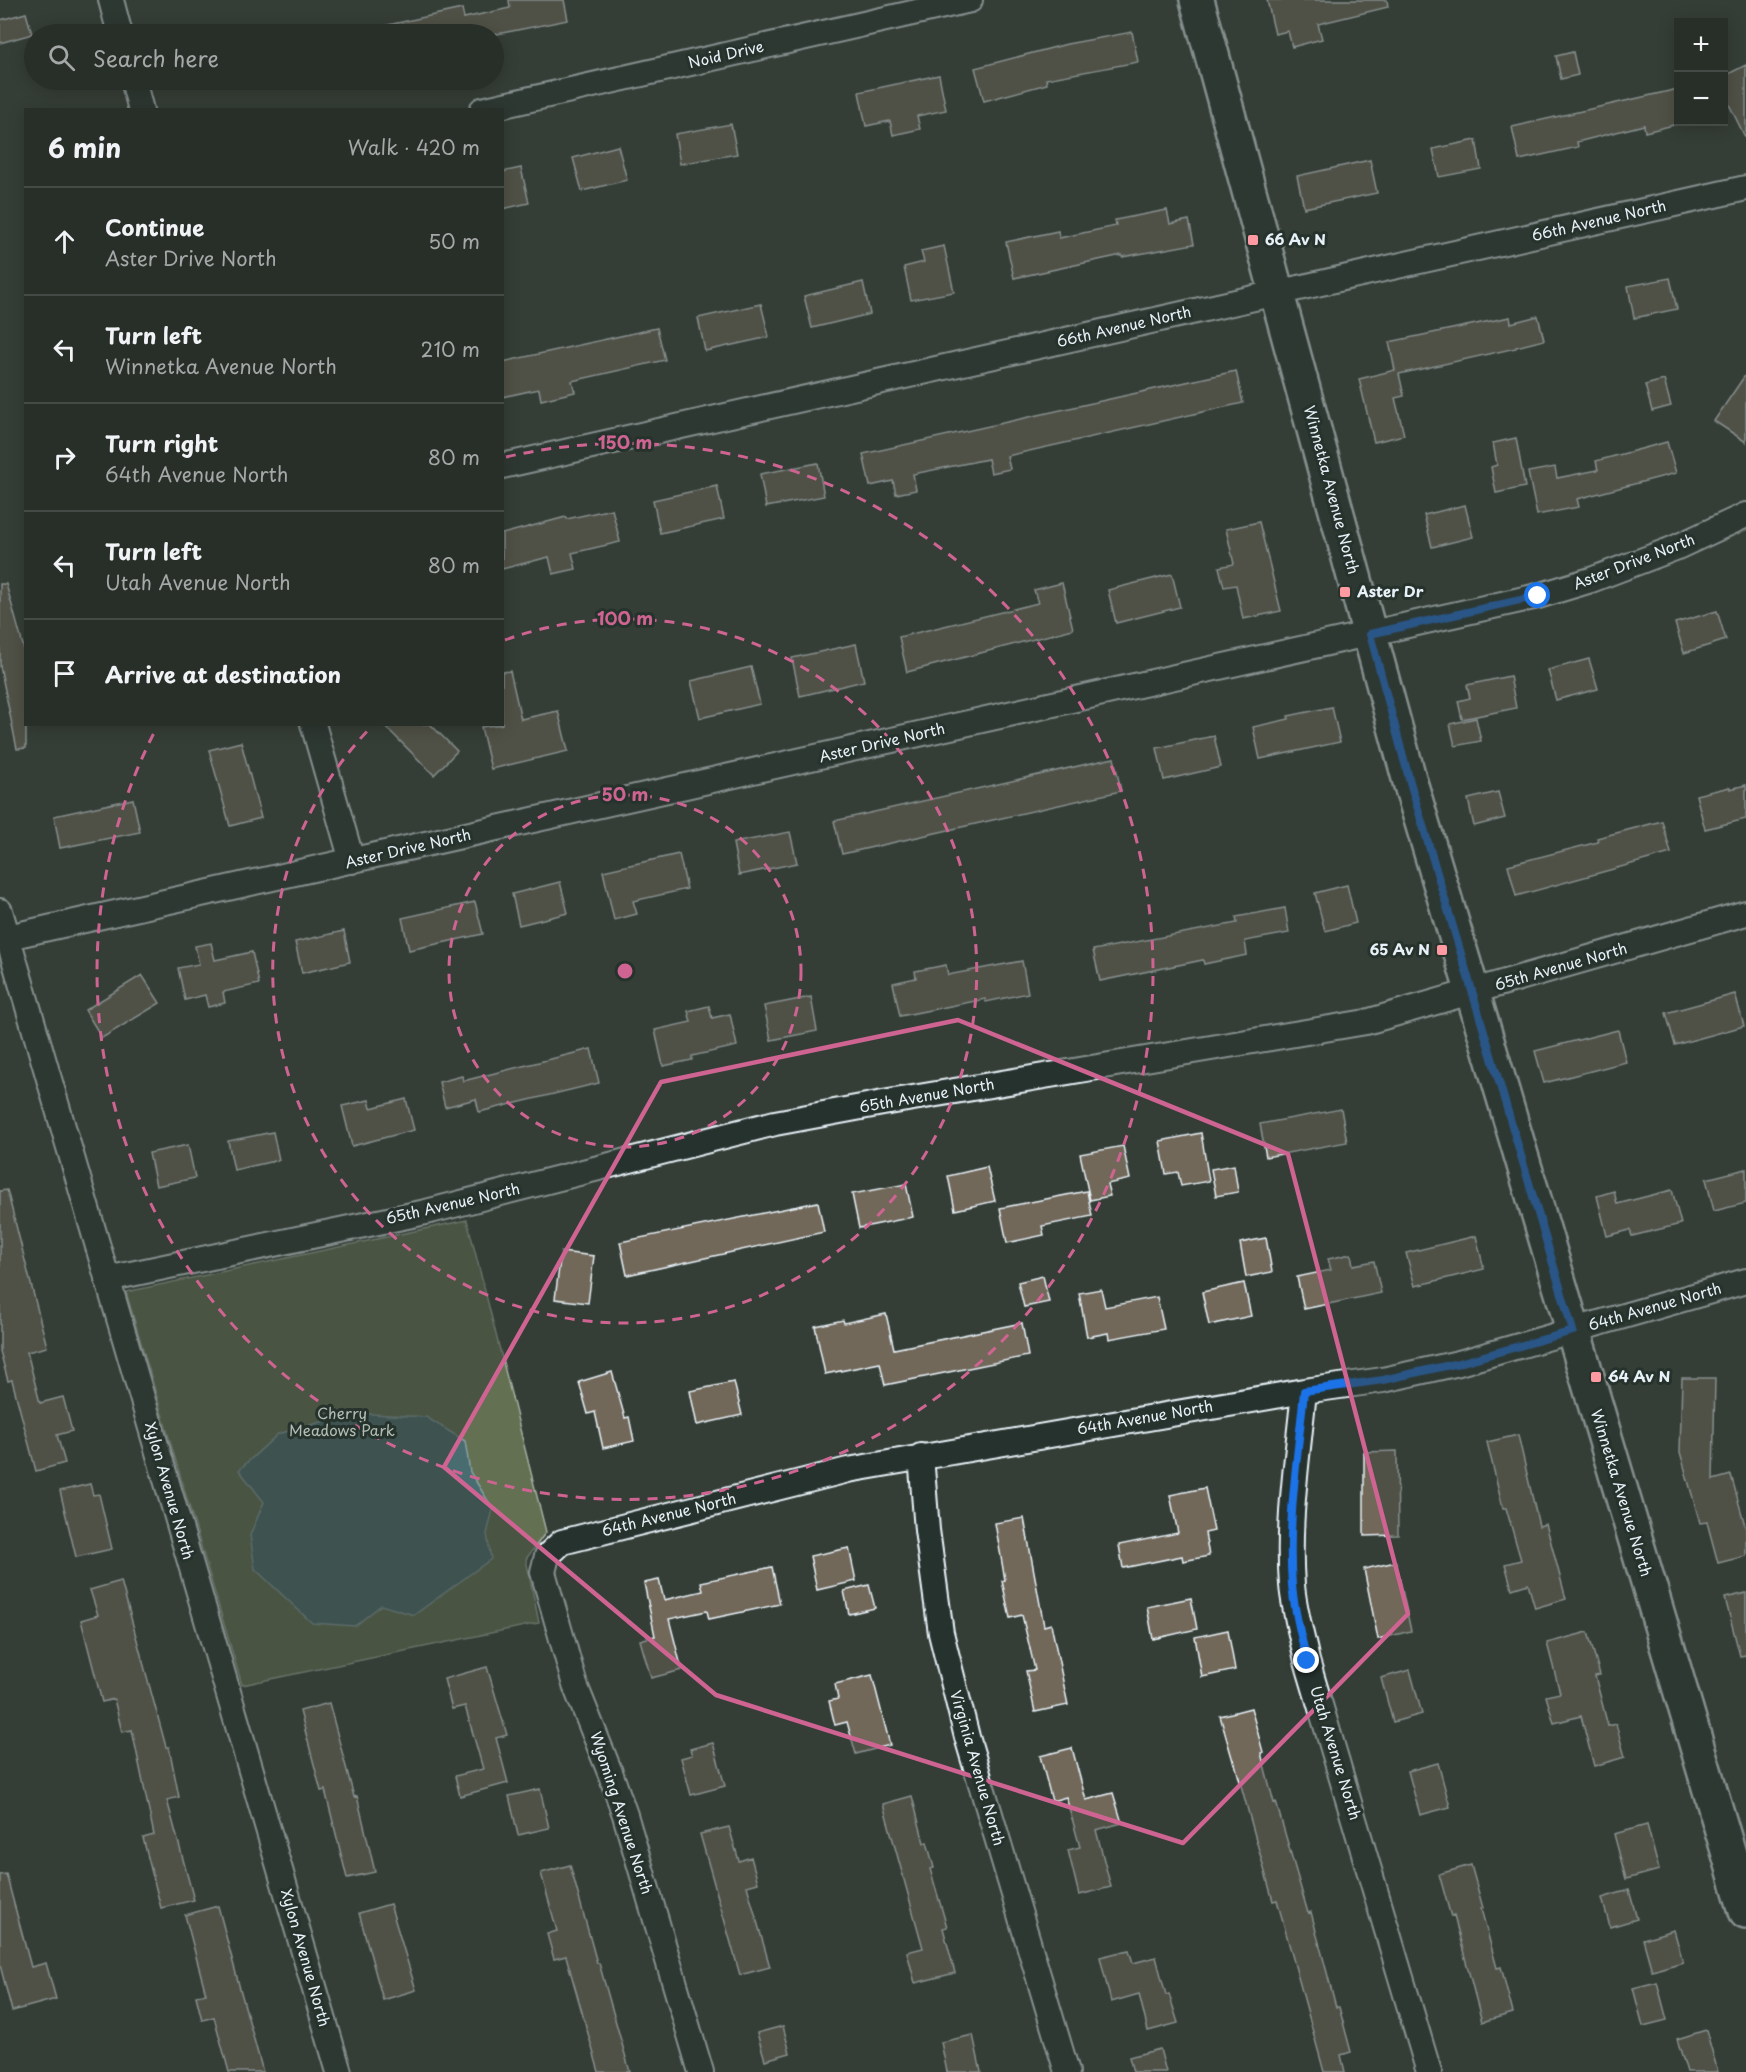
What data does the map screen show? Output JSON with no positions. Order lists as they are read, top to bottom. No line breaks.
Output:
{"streets":{"street":["Noid Drive","66th Avenue North","Winnetka Avenue North","Aster Drive North","65th Avenue North","64th Avenue North","Xylon Avenue North","Utah Avenue North","Virginia Avenue North","Wyoming Avenue North"]},"crossings":[["66th Avenue North","Winnetka Avenue North"],["Winnetka Avenue North","Aster Drive North"],["Winnetka Avenue North","65th Avenue North"],["Winnetka Avenue North","64th Avenue North"],["Aster Drive North","Xylon Avenue North"],["65th Avenue North","Xylon Avenue North"],["64th Avenue North","Utah Avenue North"],["64th Avenue North","Virginia Avenue North"],["64th Avenue North","Wyoming Avenue North"]],"parks":["Cherry Meadows Park"],"places":{"transit":["66 Av N","Aster Dr","65 Av N","64 Av N"]},"page":{"map_buttons":["+","−"],"search":"Search here","heading":["6 min","Walk · 420 m"],"list":[["Continue","Aster Drive North","50 m"],["Turn left","Winnetka Avenue North","210 m"],["Turn right","64th Avenue North","80 m"],["Turn left","Utah Avenue North","80 m"],"Arrive at destination"]},"rings":["150 m","100 m","50 m"]}
